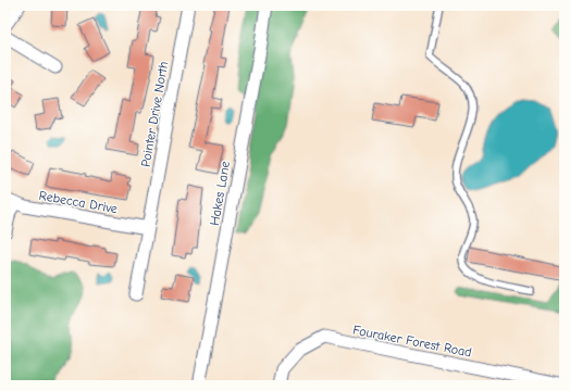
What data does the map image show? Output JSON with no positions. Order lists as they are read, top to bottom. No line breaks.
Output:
{"streets":{"street":["Pointer Drive North","Hakes Lane","Rebecca Drive","Fouraker Forest Road"]},"crossings":[["Pointer Drive North","Rebecca Drive"]]}
